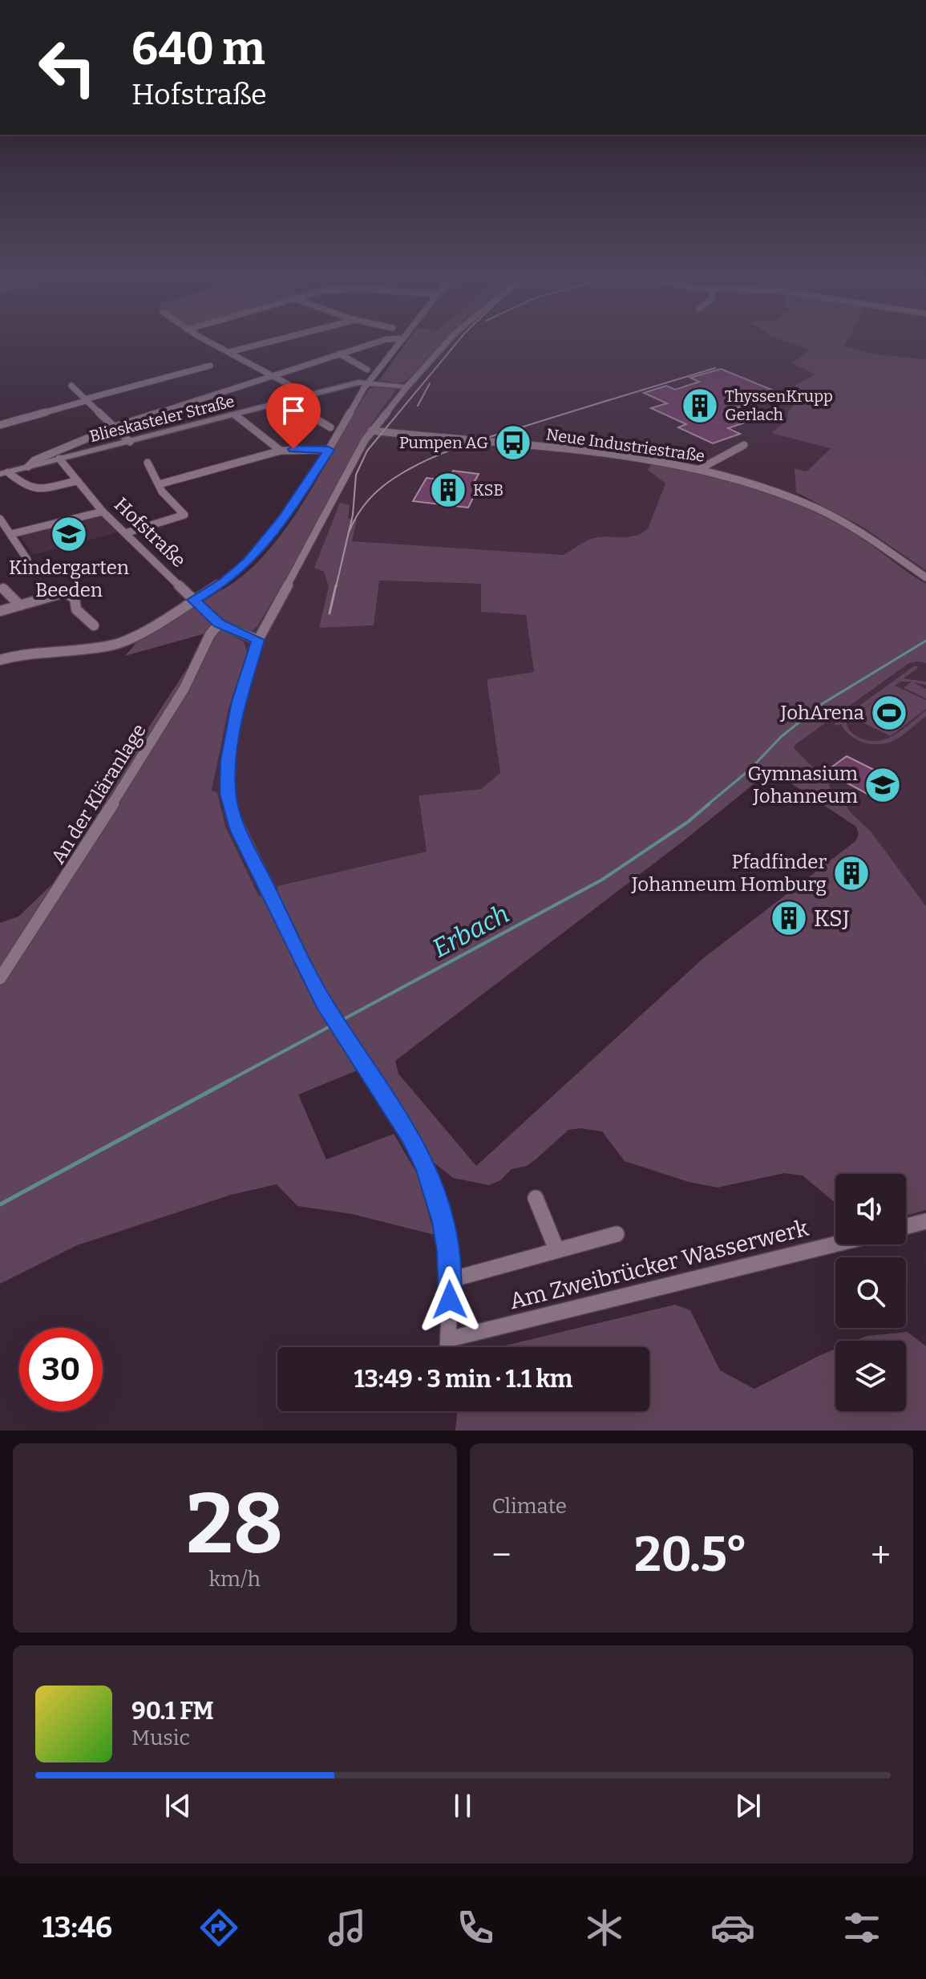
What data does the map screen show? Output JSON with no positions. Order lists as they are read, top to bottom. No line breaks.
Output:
{"streets":{"street":["Blieskasteler Straße","Neue Industriestraße","Hofstraße","An der Kläranlage","Am Zweibrücker Wasserwerk"]},"crossings":[["Blieskasteler Straße","Hofstraße"],["Hofstraße","An der Kläranlage"]],"water":["Erbach"],"places":{"building":["ThyssenKrupp Gerlach","KSB","Pfadfinder Johanneum Homburg","KSJ"],"bus stop":["Pumpen AG"],"school or university":["Kindergarten Beeden","Gymnasium Johanneum"],"sports":["JohArena"]},"page":{"turn":["640 m","Hofstraße"],"limit":"30","trip":"13:49 · 3 min · 1.1 km","tile":[["28","km/h"],"Climate"],"heat":["−","20.5°","+"],"song":["90.1 FM","Music"],"tabs":"13:46"}}
